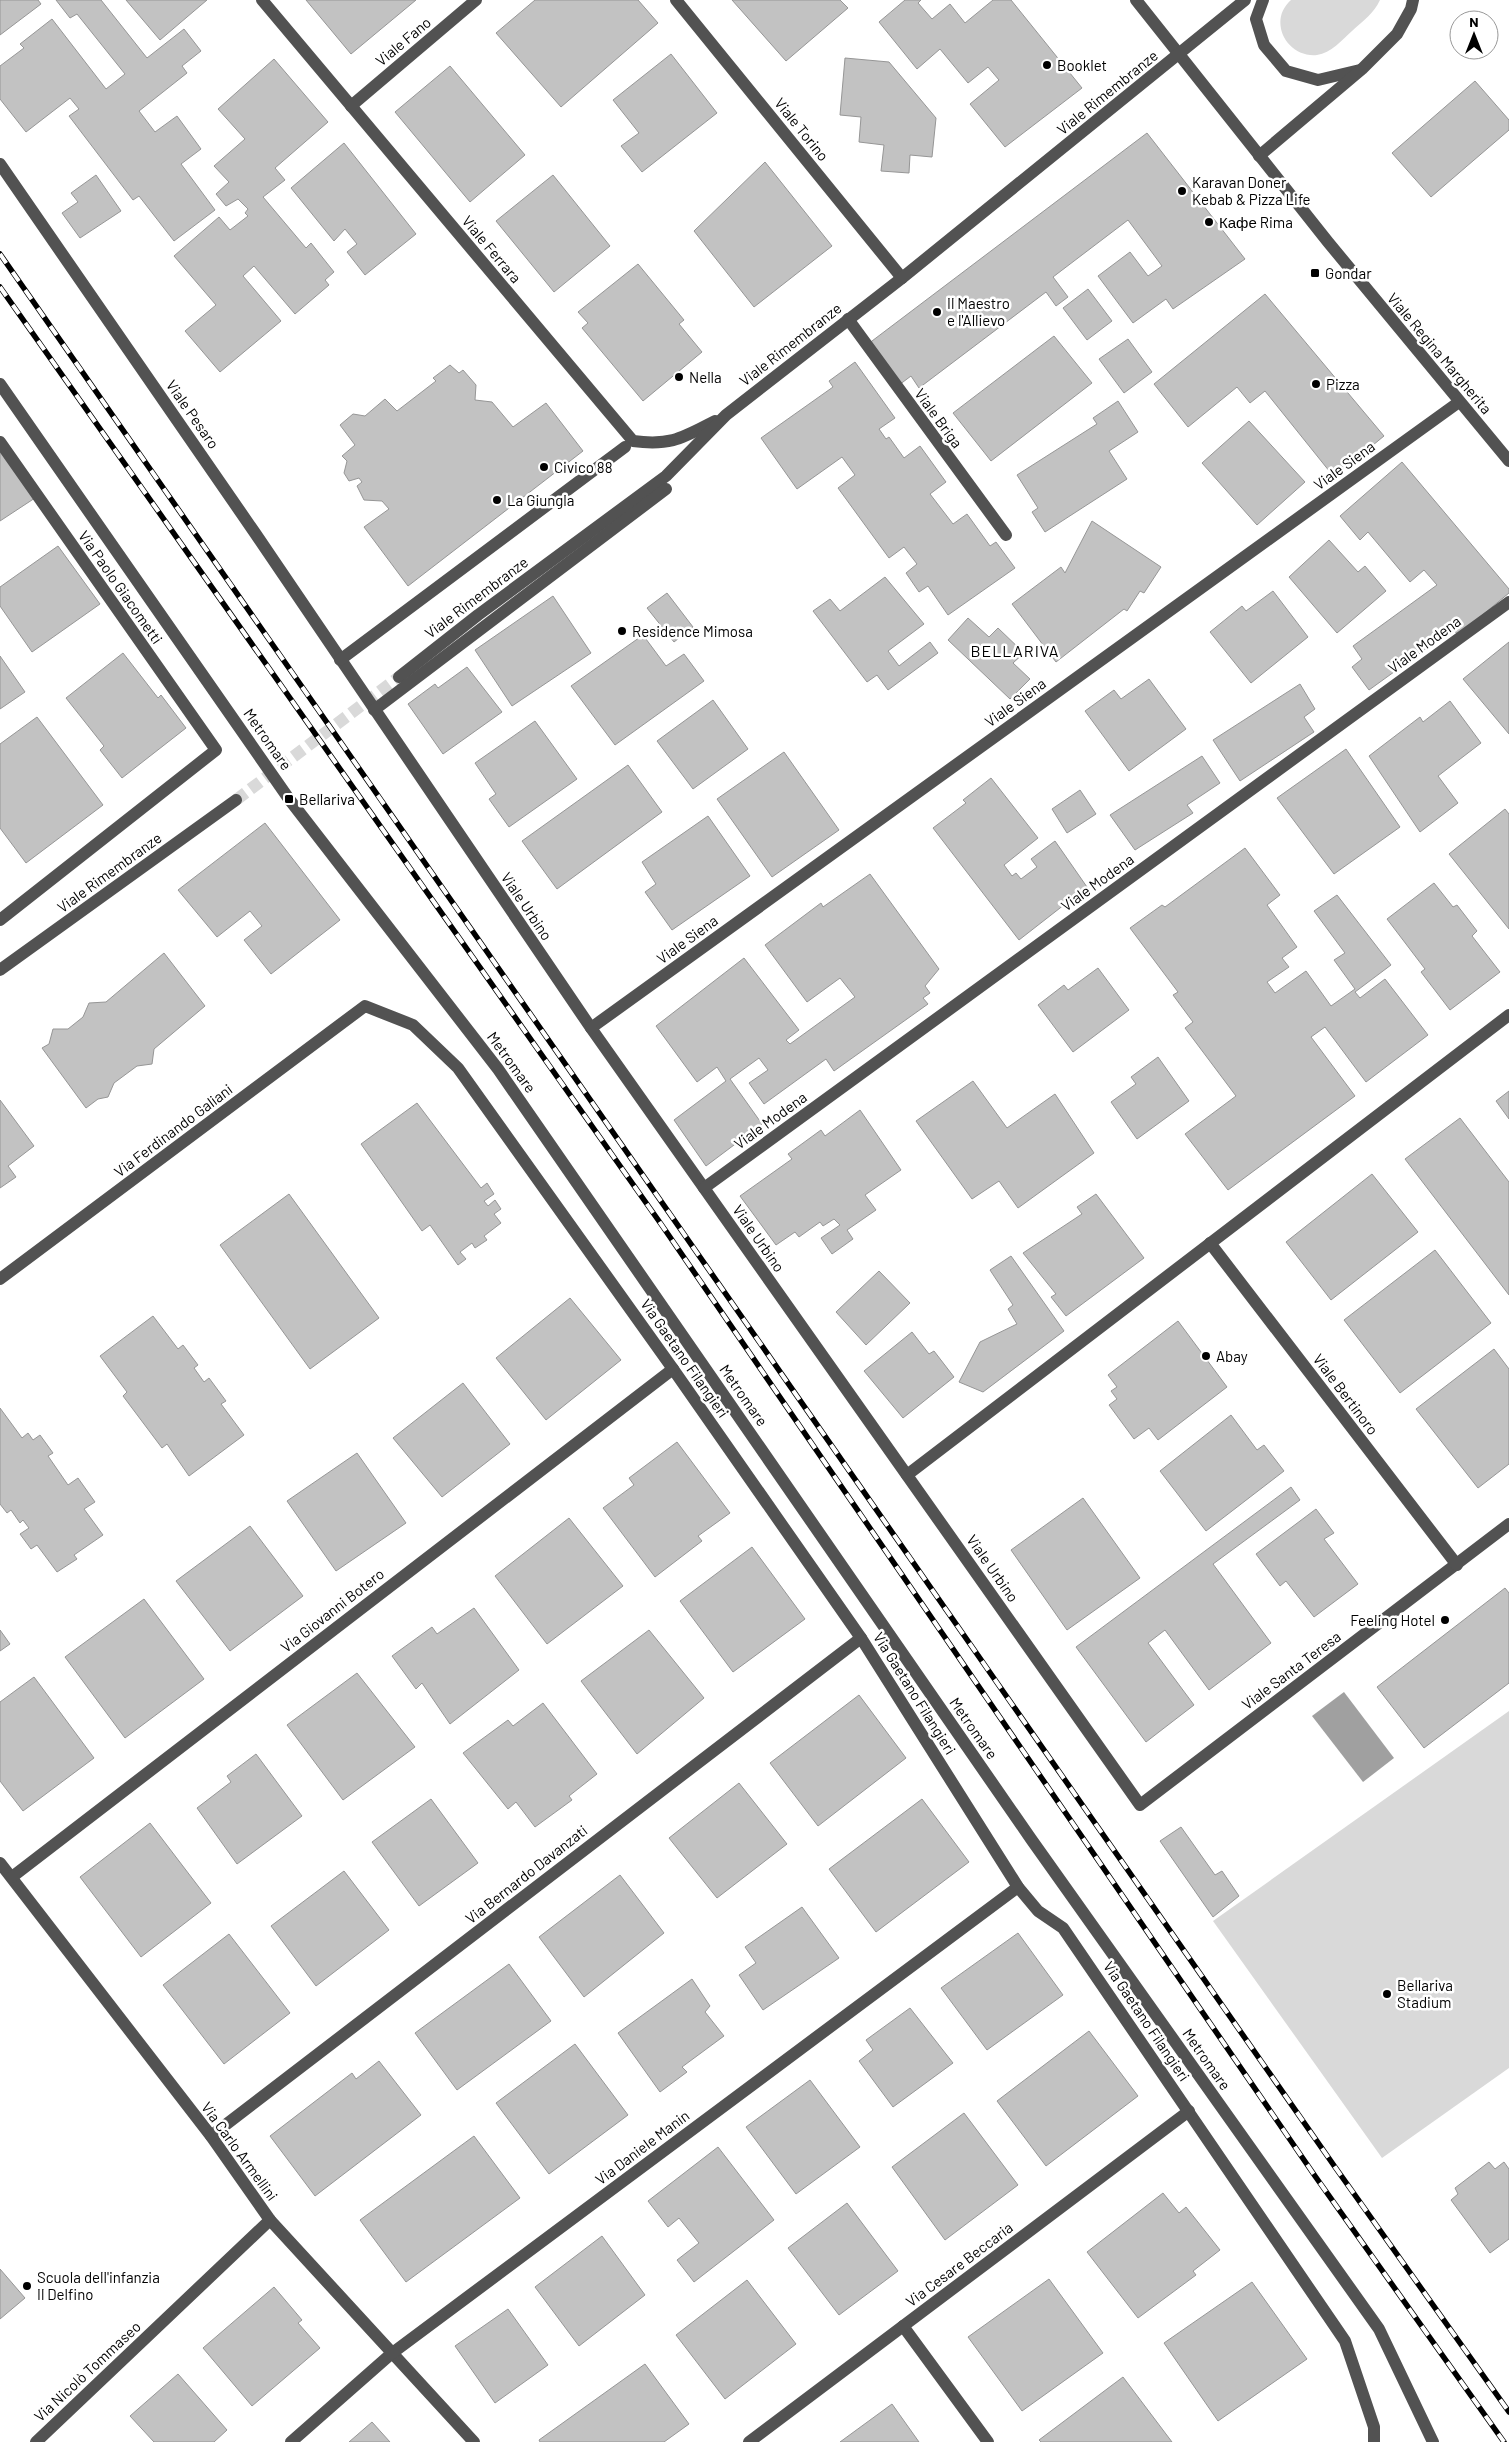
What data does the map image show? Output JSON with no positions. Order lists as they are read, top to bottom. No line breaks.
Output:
{"streets":{"street":["Viale Fano","Viale Rimembranze","Viale Torino","Viale Ferrara","Viale Regina Margherita","Viale Pesaro","Viale Briga","Viale Siena","Via Paolo Giacometti","Viale Modena","Metromare","Viale Urbino","Via Ferdinando Galiani","Via Gaetano Filangieri","Viale Bertinoro","Via Giovanni Botero","Viale Santa Teresa","Via Bernardo Davanzati","Via Daniele Manin","Via Carlo Armellini","Via Cesare Beccaria","Via Nicolò Tommaseo"]},"crossings":[["Viale Fano","Viale Ferrara"],["Viale Rimembranze","Viale Torino"],["Viale Rimembranze","Viale Ferrara"],["Viale Rimembranze","Viale Regina Margherita"],["Viale Rimembranze","Viale Briga"],["Viale Regina Margherita","Viale Siena"],["Viale Pesaro","Viale Urbino"],["Viale Siena","Viale Urbino"],["Viale Modena","Viale Urbino"],["Viale Urbino","Viale Santa Teresa"],["Via Ferdinando Galiani","Via Gaetano Filangieri"],["Via Gaetano Filangieri","Via Giovanni Botero"],["Via Gaetano Filangieri","Via Bernardo Davanzati"],["Via Gaetano Filangieri","Via Daniele Manin"],["Via Gaetano Filangieri","Via Cesare Beccaria"],["Viale Bertinoro","Viale Santa Teresa"],["Via Giovanni Botero","Via Carlo Armellini"],["Via Bernardo Davanzati","Via Carlo Armellini"],["Via Daniele Manin","Via Carlo Armellini"],["Via Carlo Armellini","Via Nicolò Tommaseo"]],"districts":["BELLARIVA"],"places":{"other":["Booklet","Karavan Doner Kebab & Pizza Life","Кафе Rima","Il Maestro e l'Allievo","Nella","Pizza","Civico 88","La Giungla","Residence Mimosa","Abay","Feeling Hotel","Bellariva Stadium","Scuola dell'infanzia Il Delfino"],"transit":["Gondar","Bellariva"]},"north":"top"}
